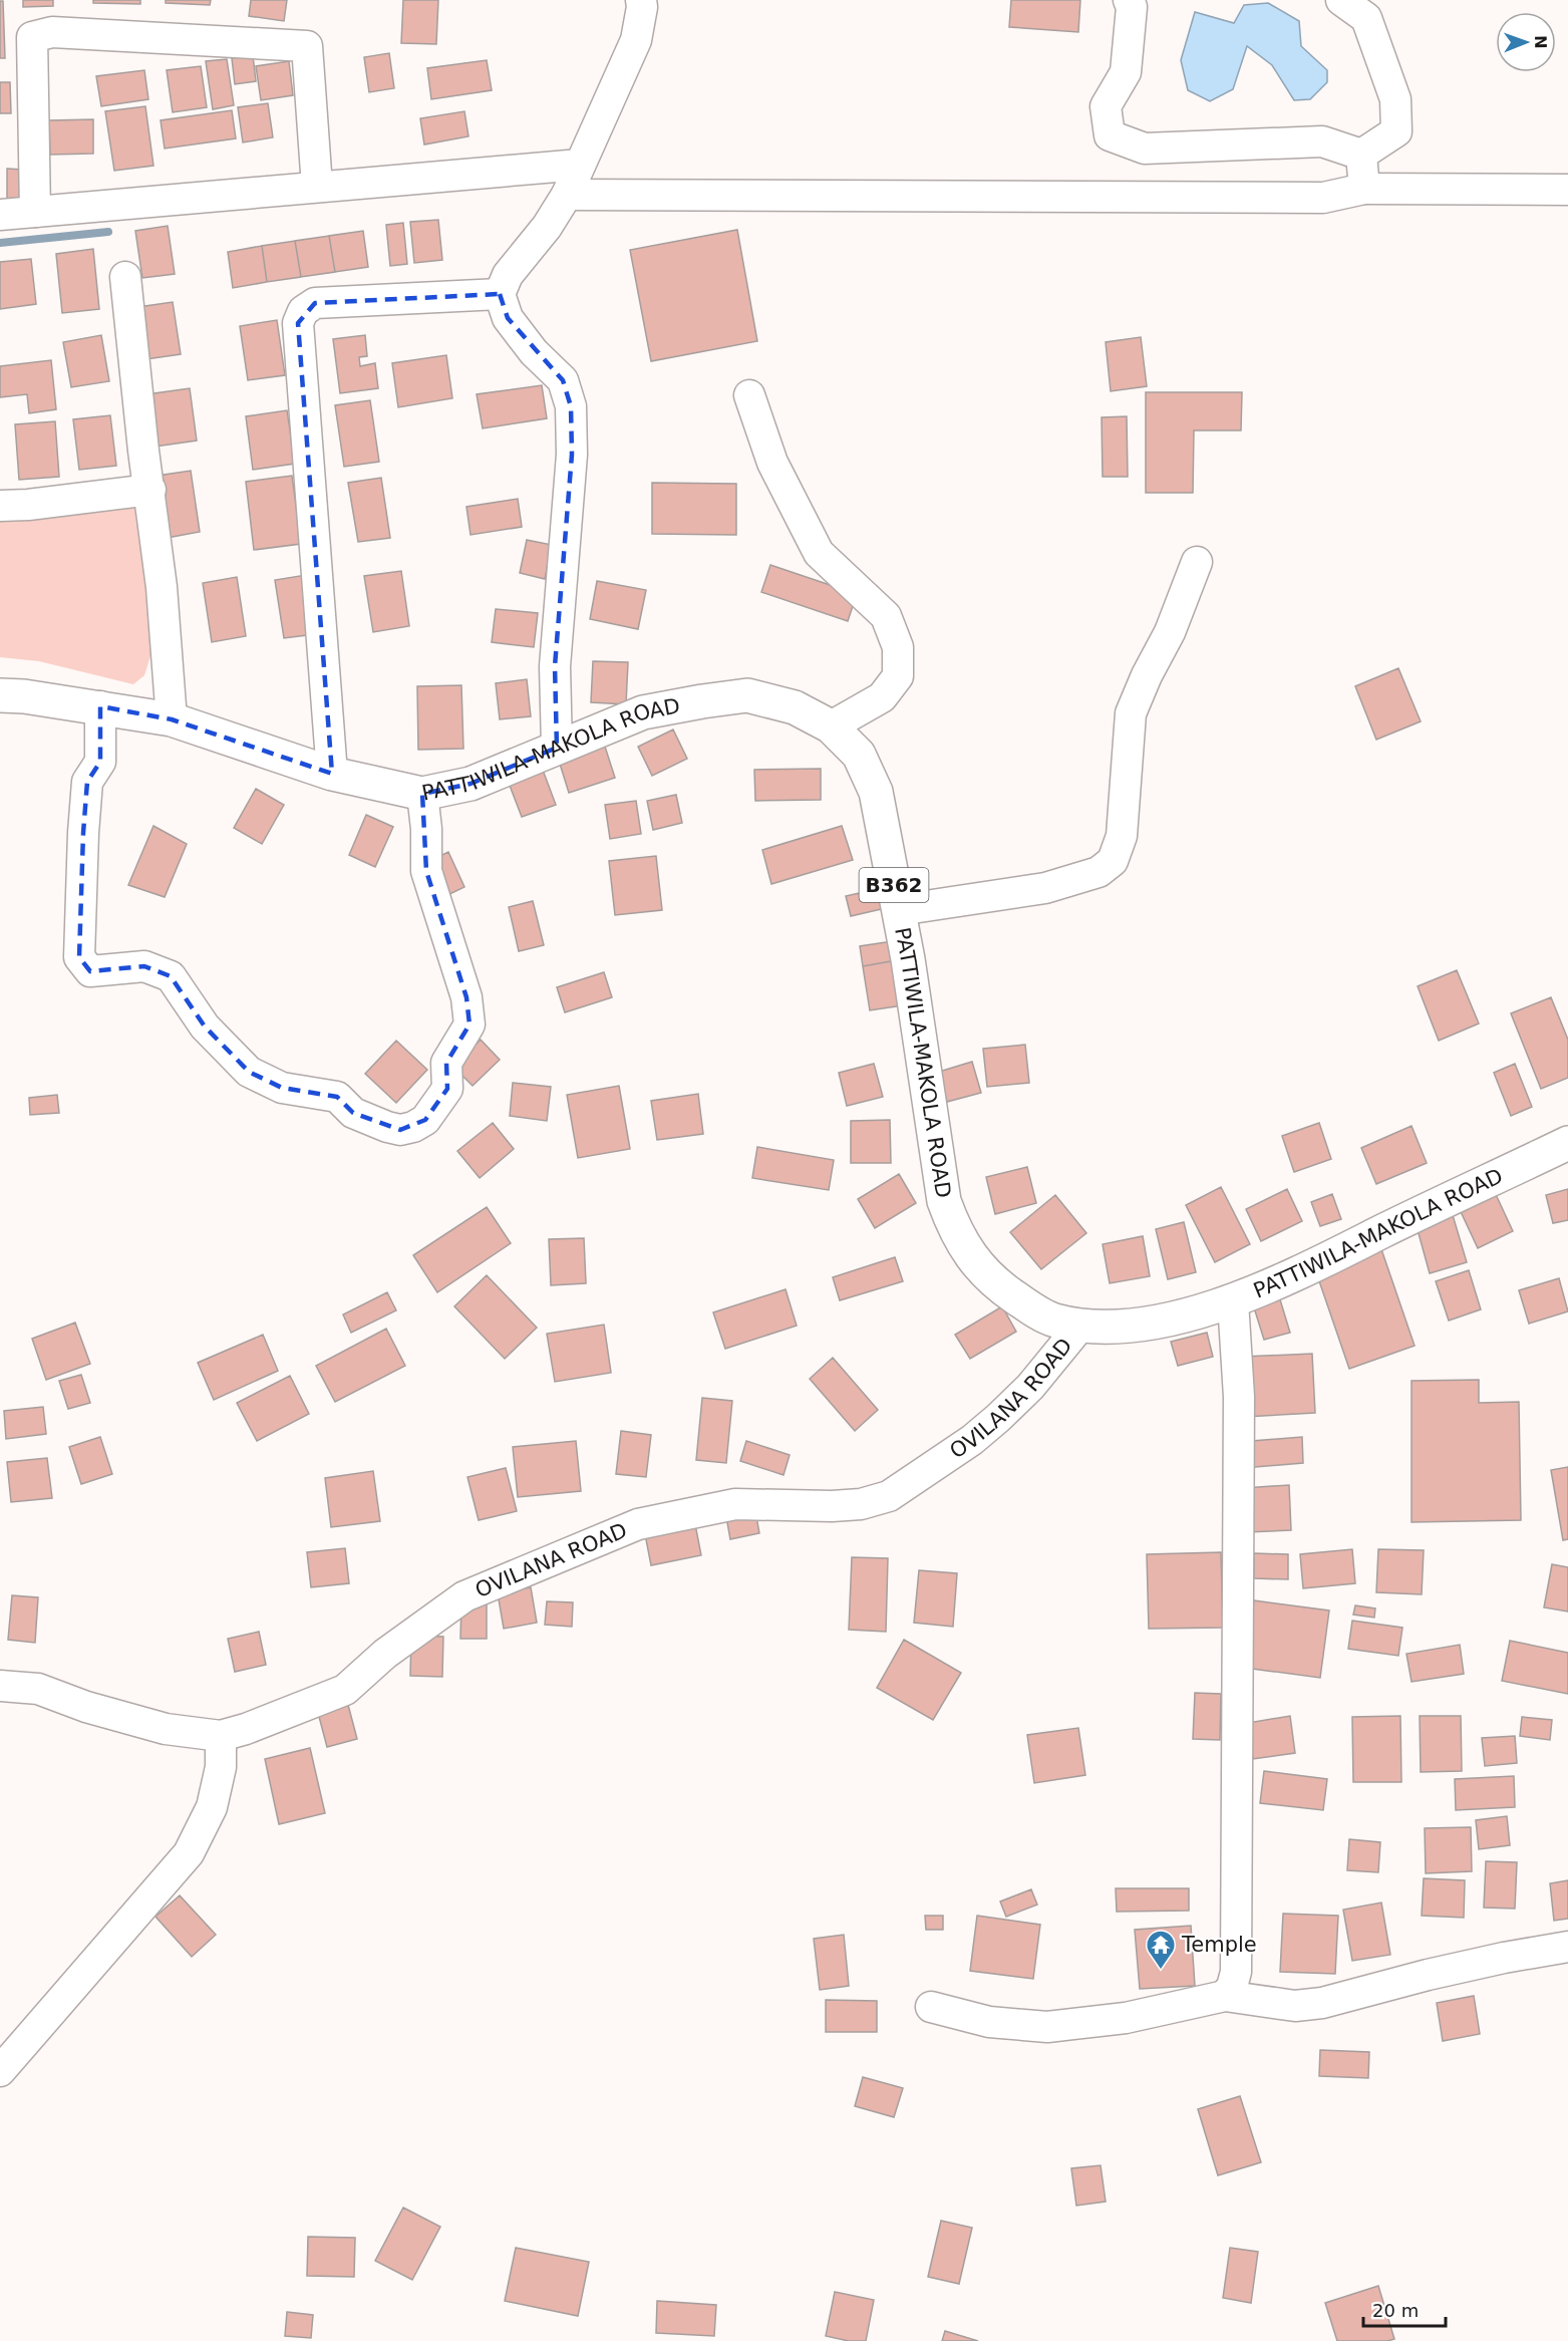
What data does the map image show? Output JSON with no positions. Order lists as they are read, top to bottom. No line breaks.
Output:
{"streets":{"main road":["PATTIWILA-MAKOLA ROAD","B362"],"street":["OVILANA ROAD"]},"crossings":[["PATTIWILA-MAKOLA ROAD","OVILANA ROAD"]],"places":{"temple":["Temple"]},"scale_bar":"20 m","north":"right"}
